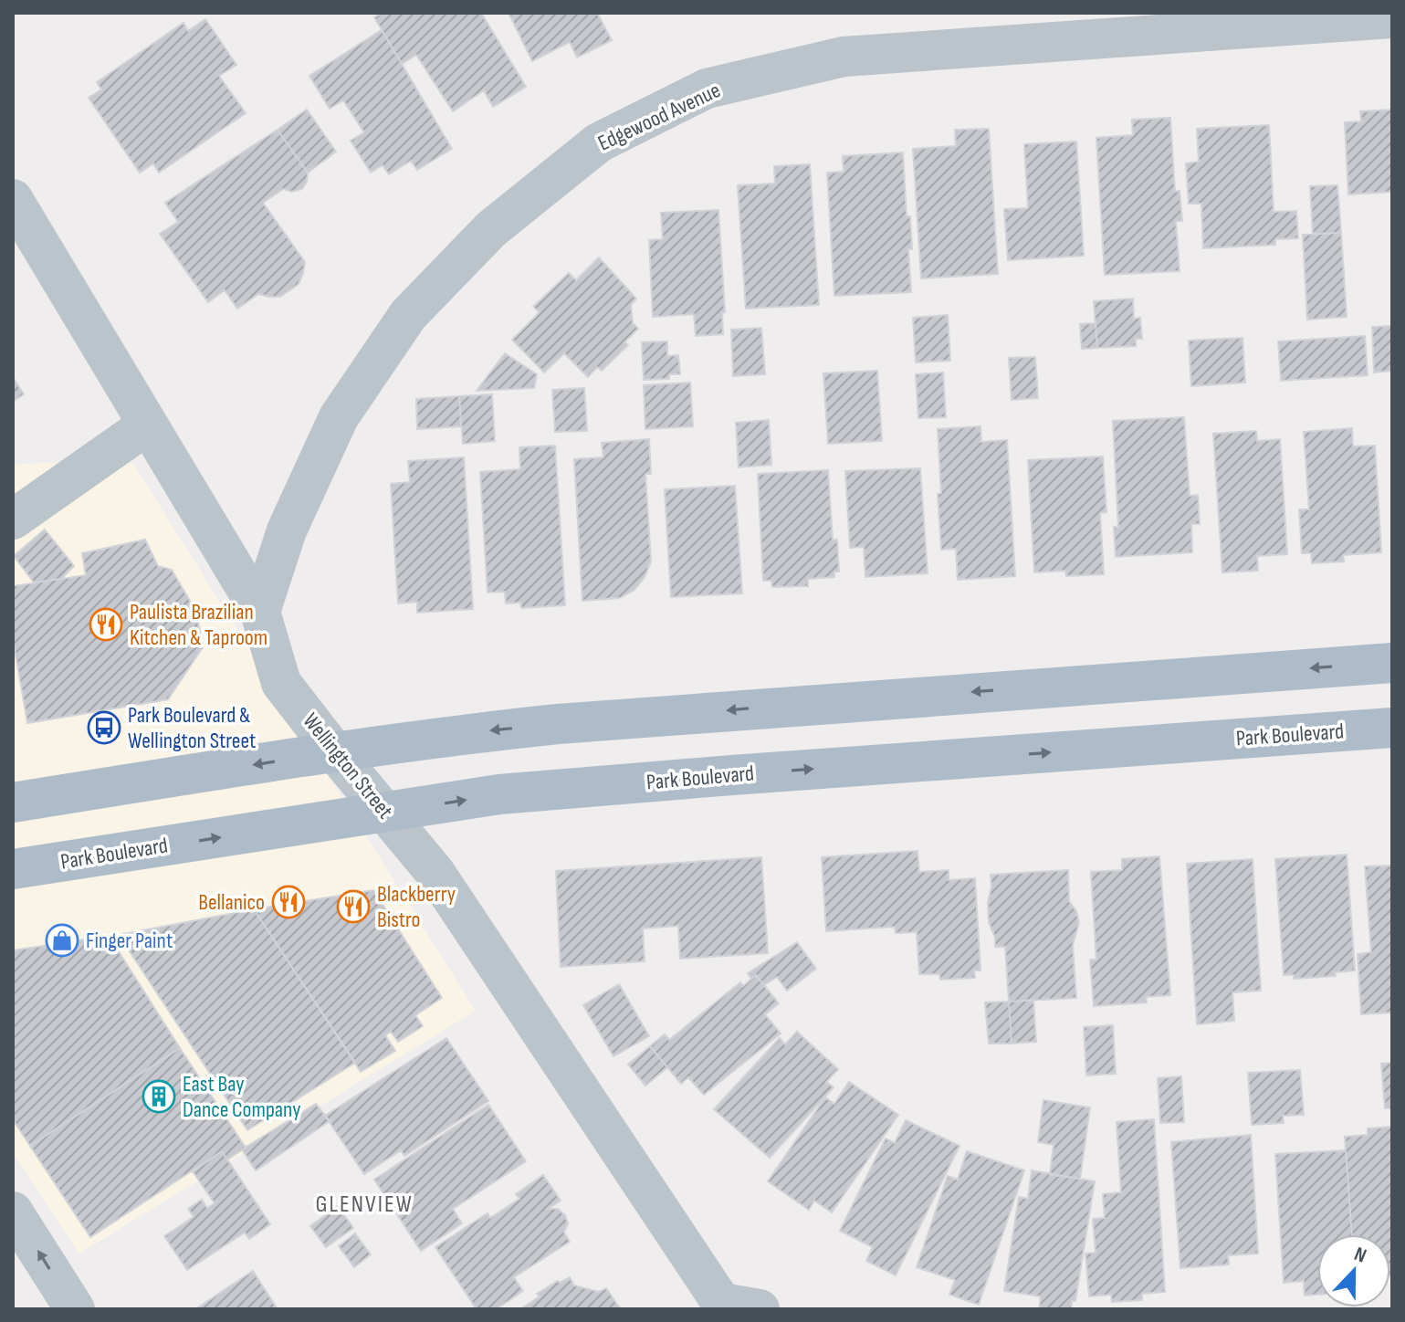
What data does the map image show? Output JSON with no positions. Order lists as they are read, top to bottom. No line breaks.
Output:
{"streets":{"main road":["Park Boulevard"],"street":["Edgewood Avenue","Wellington Street"]},"crossings":[["Edgewood Avenue","Wellington Street"],["Park Boulevard","Wellington Street"]],"districts":["GLENVIEW"],"places":{"restaurant":["Paulista Brazilian Kitchen & Taproom","Bellanico","Blackberry Bistro"],"bus stop":["Park Boulevard & Wellington Street"],"shop":["Finger Paint"],"building":["East Bay Dance Company"]},"north":"top"}
